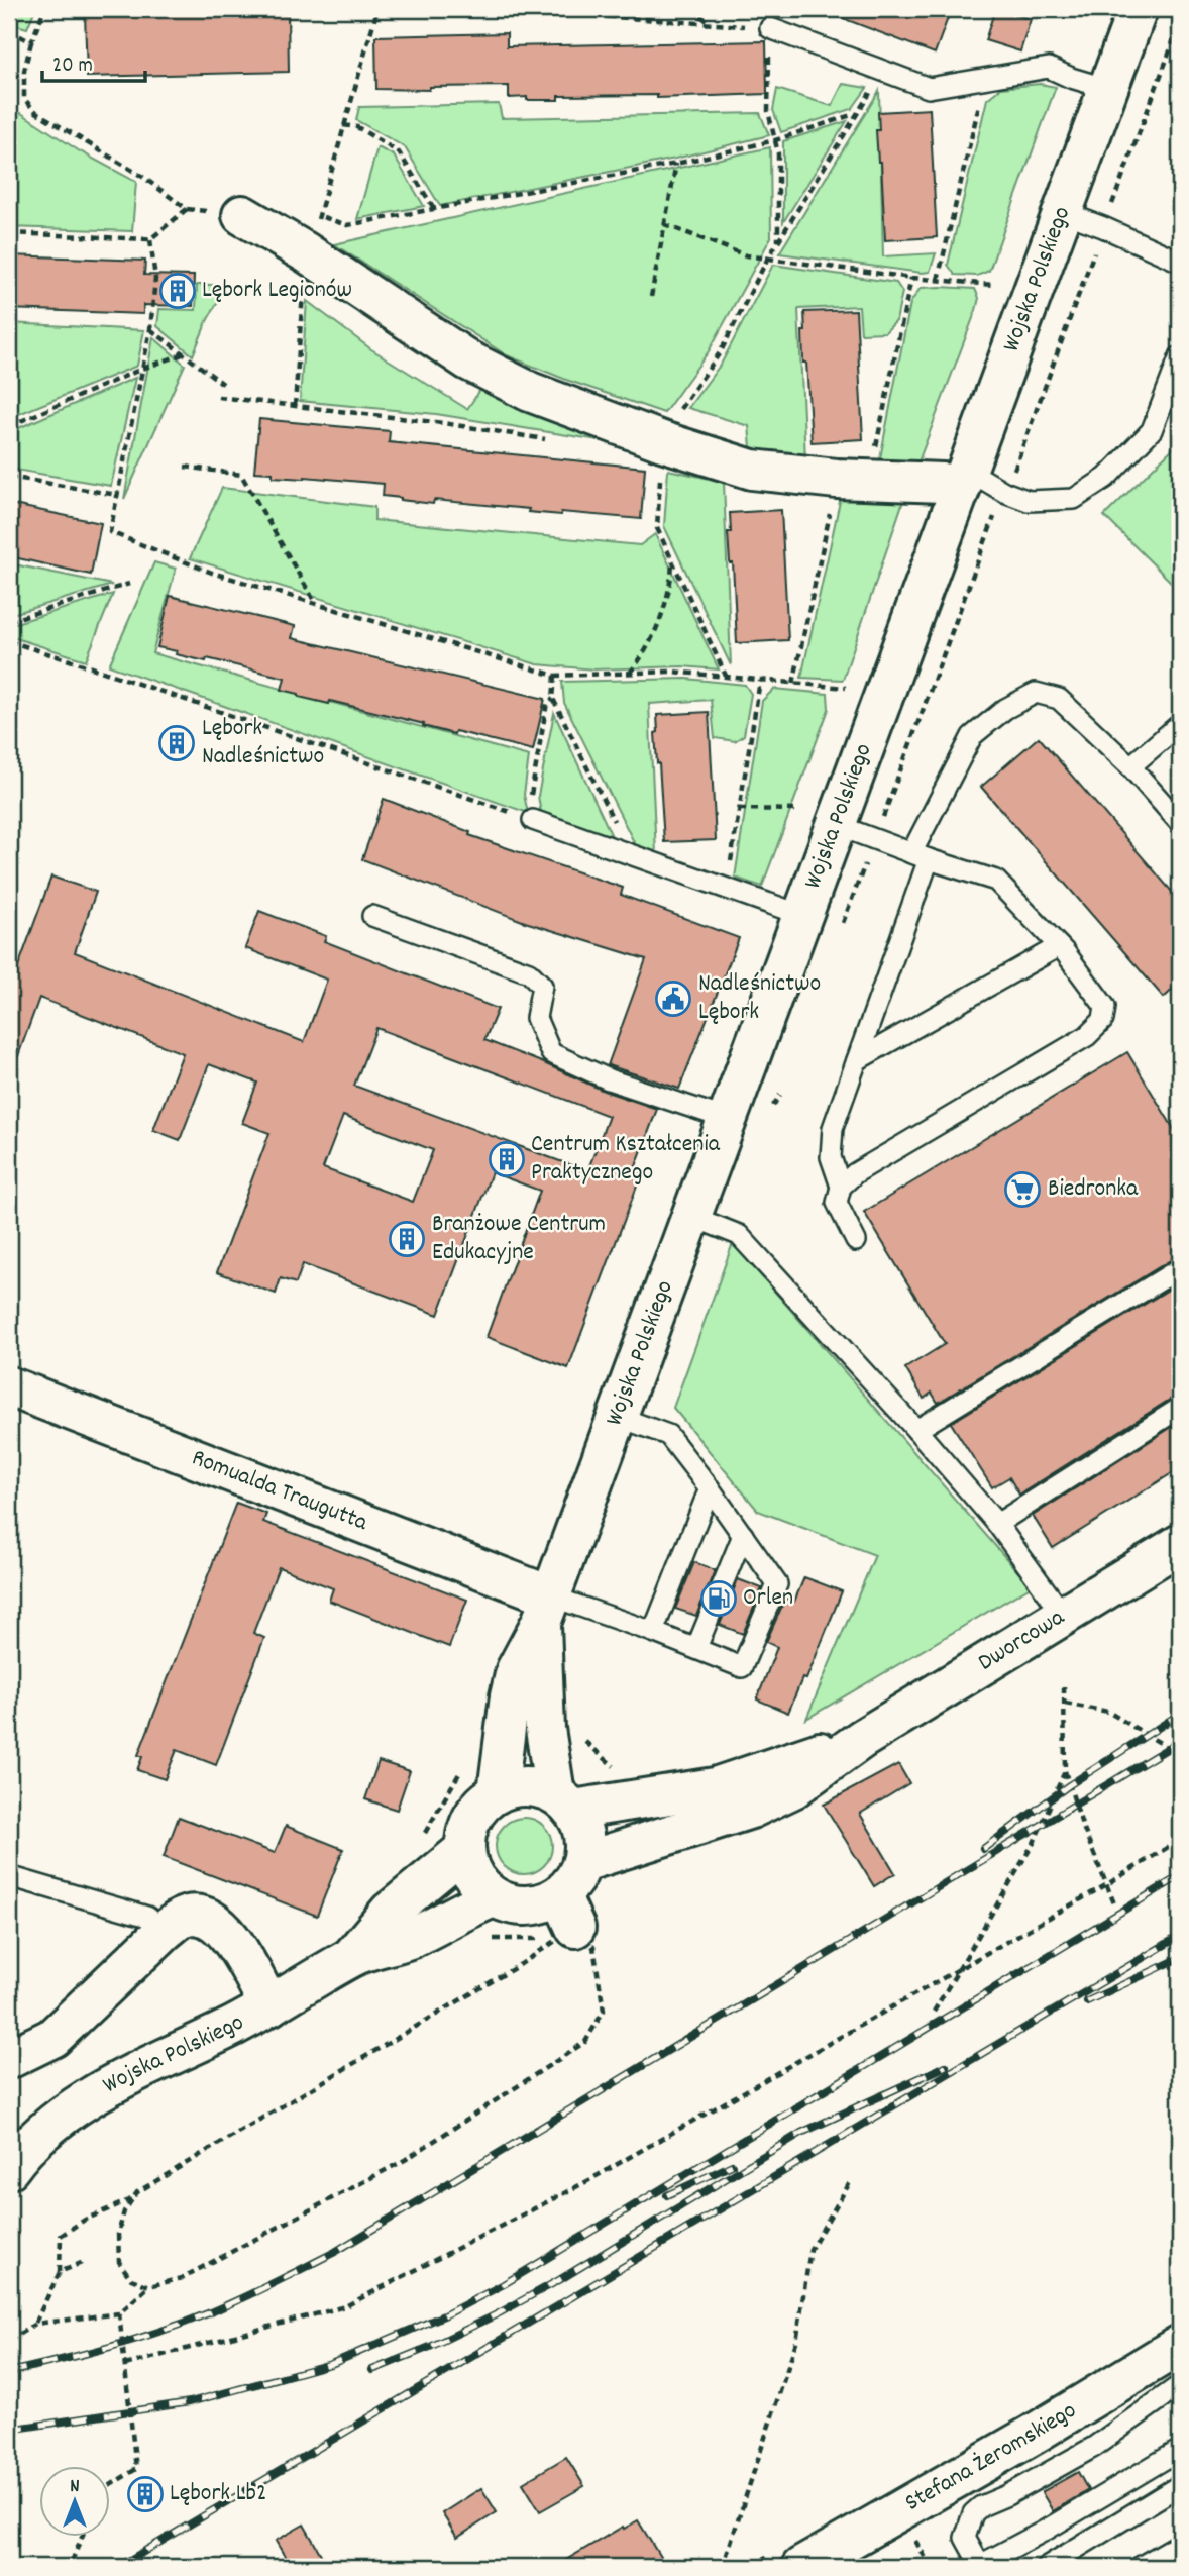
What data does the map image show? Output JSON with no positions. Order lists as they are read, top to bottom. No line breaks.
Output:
{"streets":{"street":["Wojska Polskiego","Romualda Traugutta","Dworcowa","Stefana Żeromskiego"]},"crossings":[["Wojska Polskiego","Romualda Traugutta"],["Wojska Polskiego","Dworcowa"]],"places":{"building":["Lębork Legionów","Lębork Nadleśnictwo","Centrum Kształcenia Praktycznego","Branżowe Centrum Edukacyjne","Lębork Lb2"],"public building":["Nadleśnictwo Lębork"],"supermarket":["Biedronka"],"fuel station":["Orlen"]},"scale_bar":"20 m","north":"top"}
